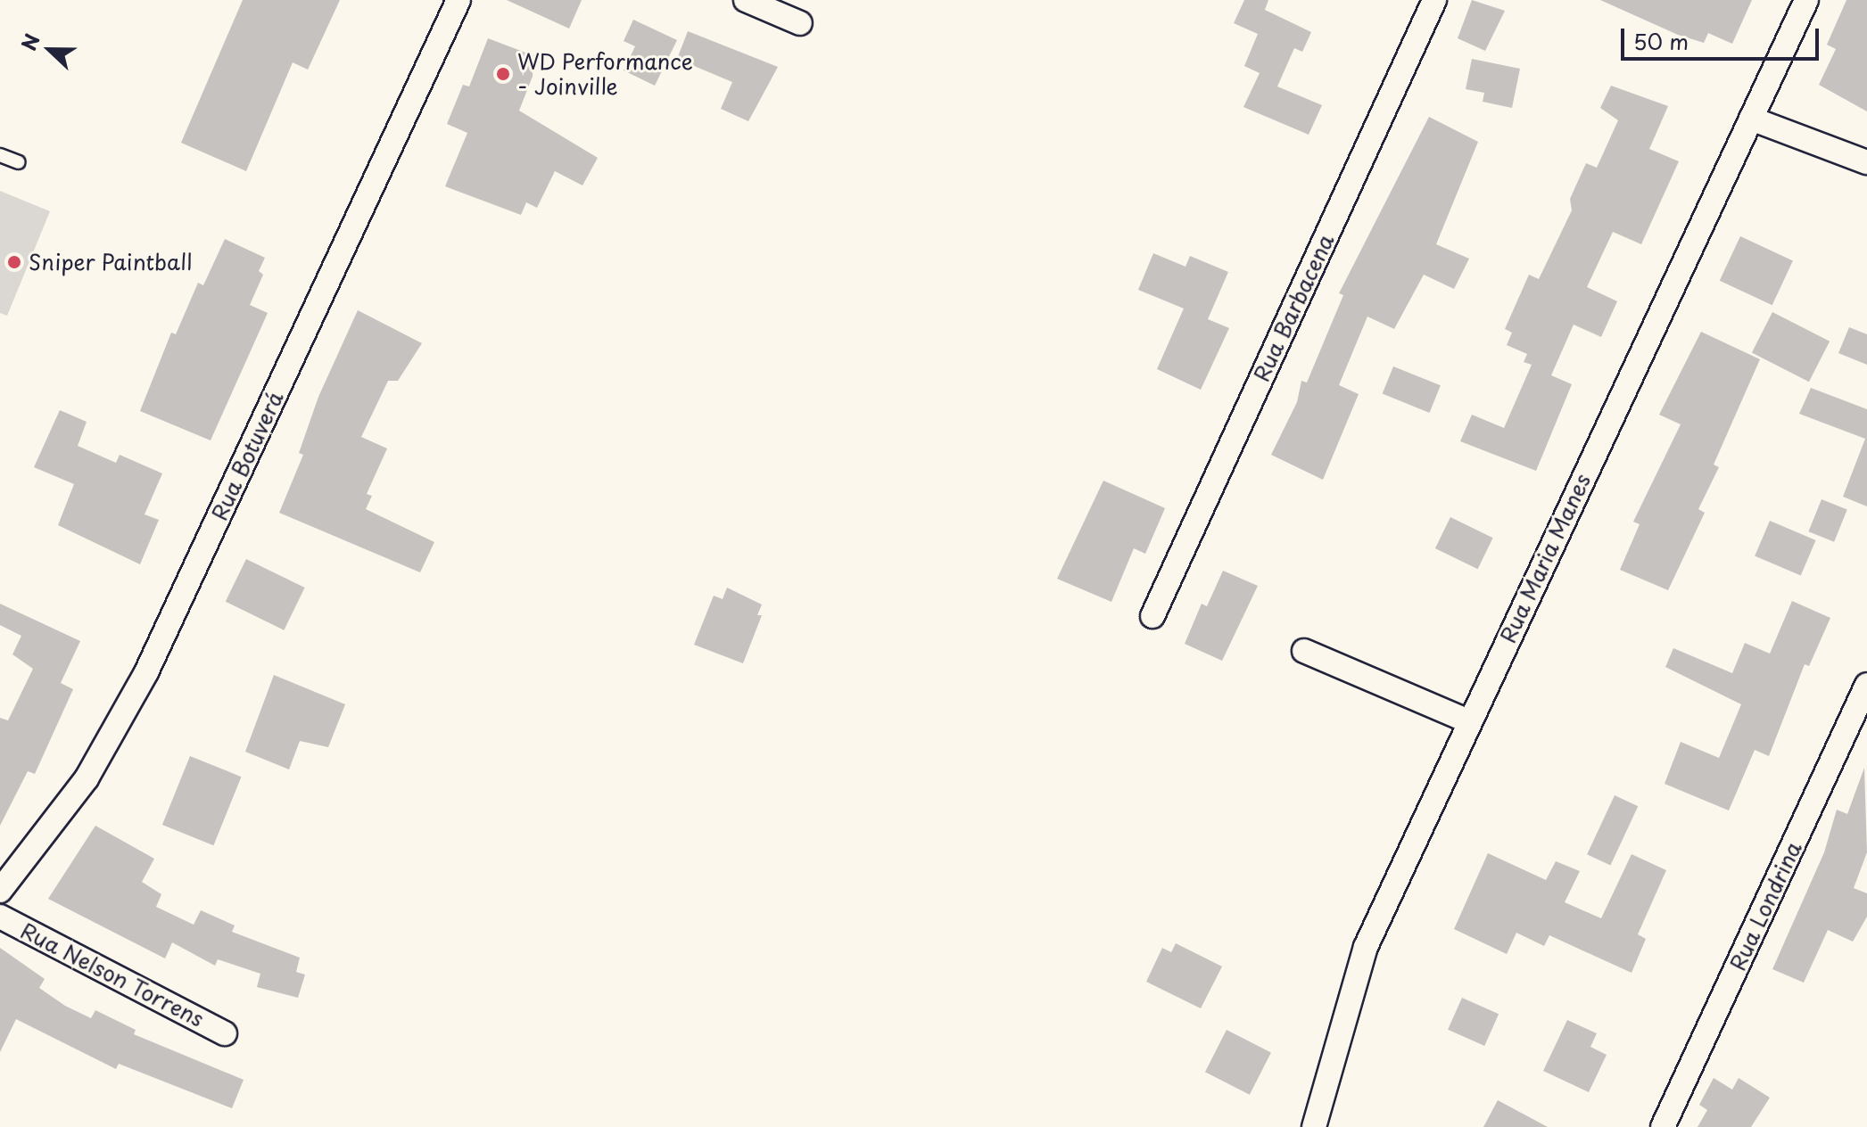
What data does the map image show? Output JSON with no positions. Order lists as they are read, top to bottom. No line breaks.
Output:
{"streets":{"street":["Rua Barbacena","Rua Botuverá","Rua Maria Manes","Rua Londrina","Rua Nelson Torrens"]},"places":["WD Performance - Joinville","Sniper Paintball"],"scale_bar":"50 m","north":"left"}
